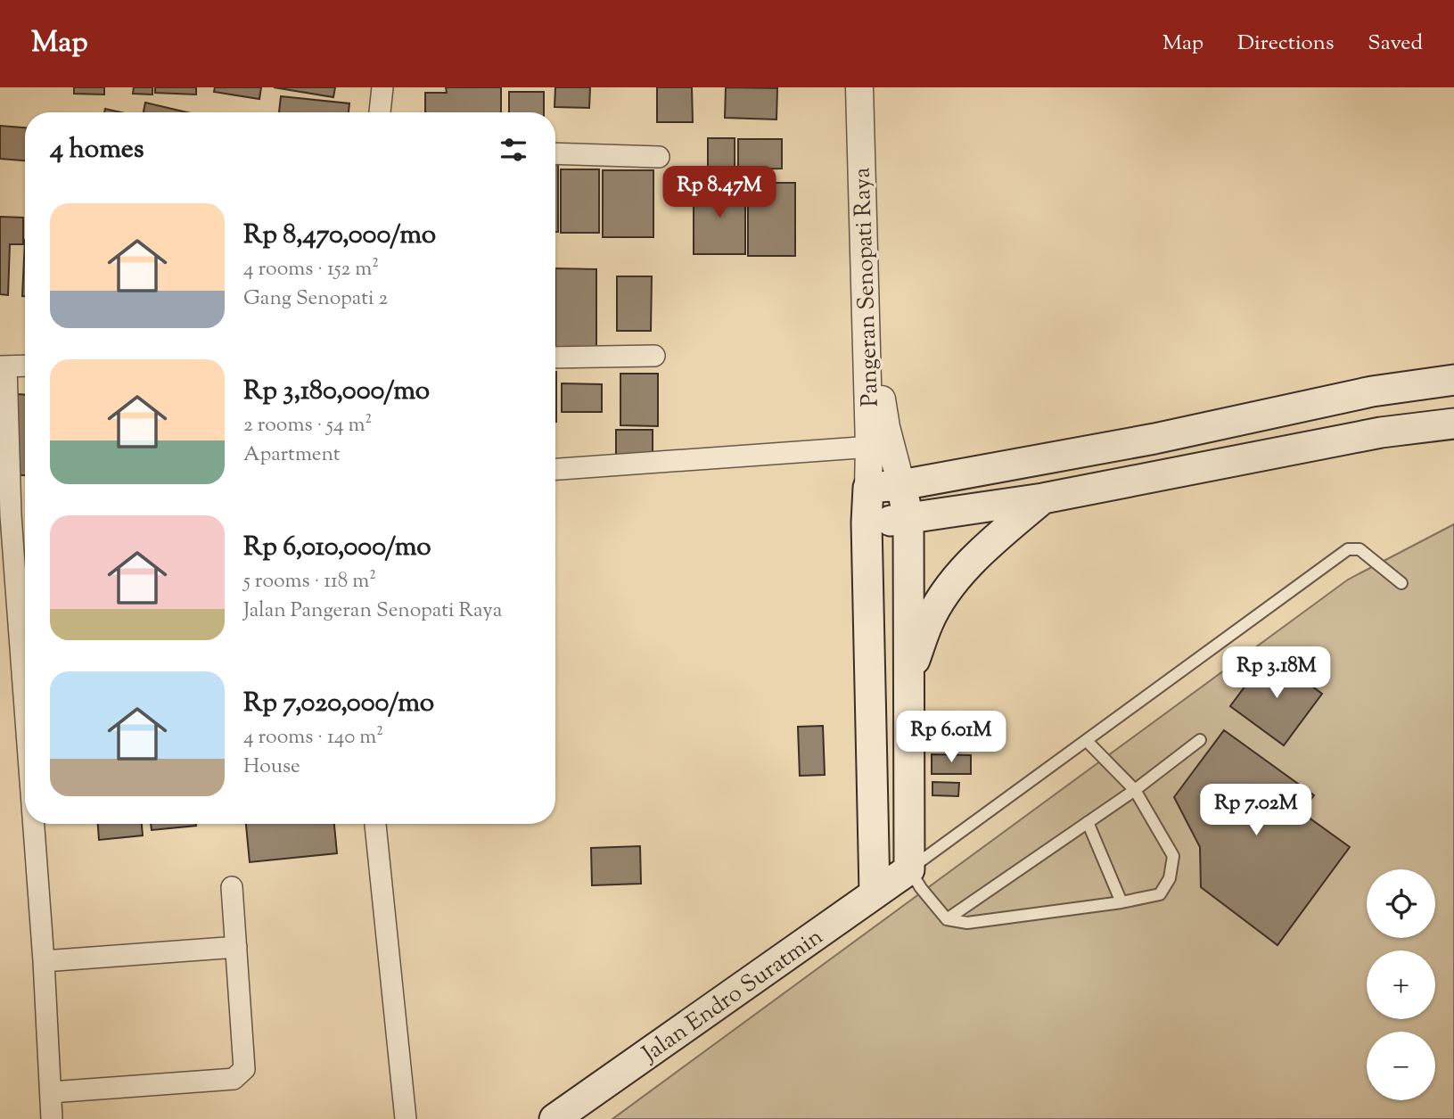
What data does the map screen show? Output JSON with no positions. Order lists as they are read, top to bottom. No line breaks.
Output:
{"streets":{"main road":["Jalan Endro Suratmin"],"street":["Pangeran Senopati Raya"]},"page":{"header":"Map","nav":["Map","Directions","Saved"],"heading":"4 homes","price":["Rp 8.47M","Rp 3.18M","Rp 6.01M","Rp 7.02M"],"list":[{"name":"Rp 8,470,000/mo","note":"4 rooms · 152 m² · Gang Senopati 2"},{"name":"Rp 3,180,000/mo","note":"2 rooms · 54 m² · Apartment"},{"name":"Rp 6,010,000/mo","note":"5 rooms · 118 m² · Jalan Pangeran Senopati Raya"},{"name":"Rp 7,020,000/mo","note":"4 rooms · 140 m² · House"}],"map_buttons":["+","−"]}}
